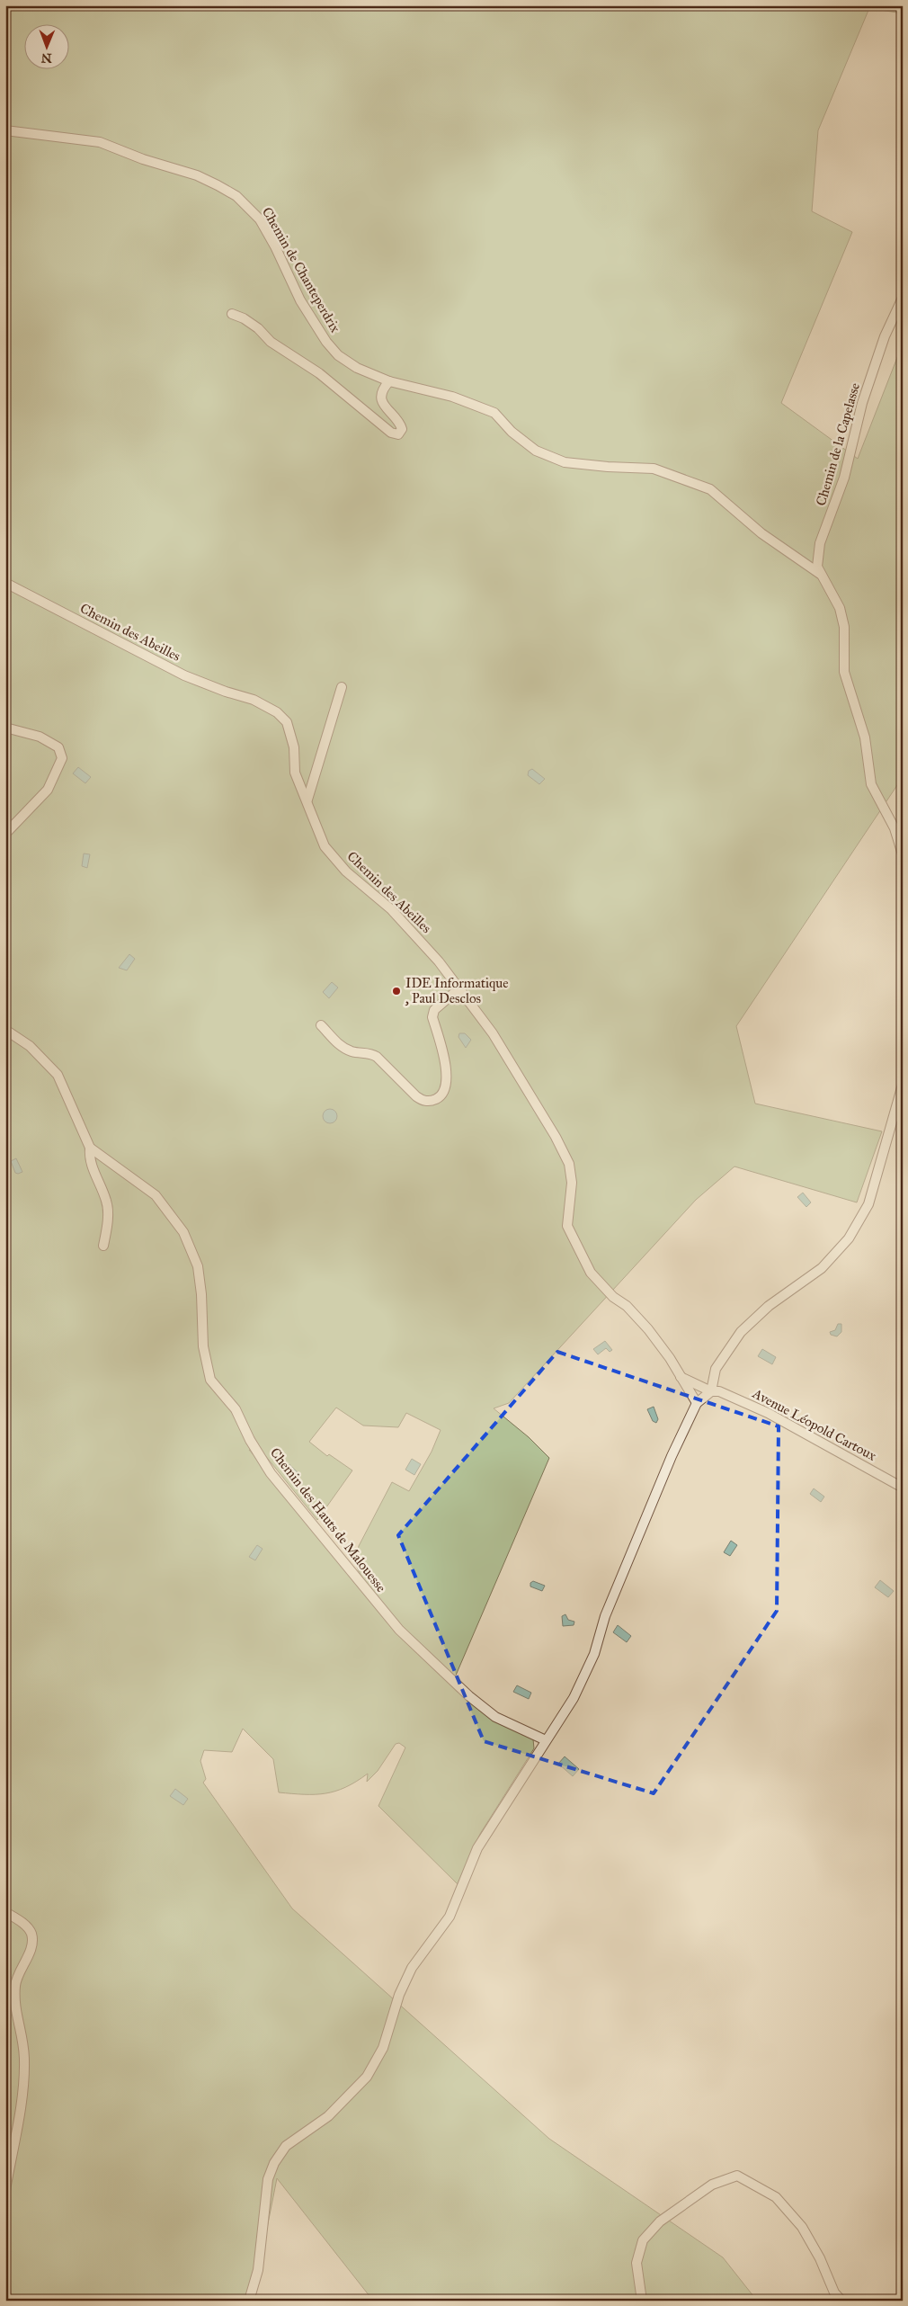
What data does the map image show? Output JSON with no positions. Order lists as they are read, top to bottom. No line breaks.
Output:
{"streets":{"street":["Chemin de Chanteperdrix","Chemin de la Capelasse","Chemin des Abeilles","Avenue Léopold Cartoux","Chemin des Hauts de Malouesse"]},"crossings":[["Chemin de Chanteperdrix","Chemin de la Capelasse"]],"places":["IDE Informatique , Paul Desclos"],"north":"bottom"}
